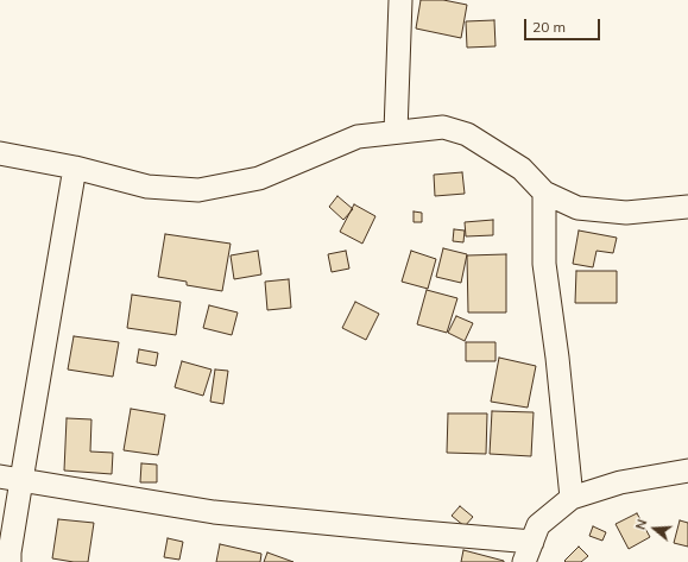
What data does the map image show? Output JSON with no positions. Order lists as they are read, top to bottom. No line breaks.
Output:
{"scale_bar":"20 m","north":"left"}
